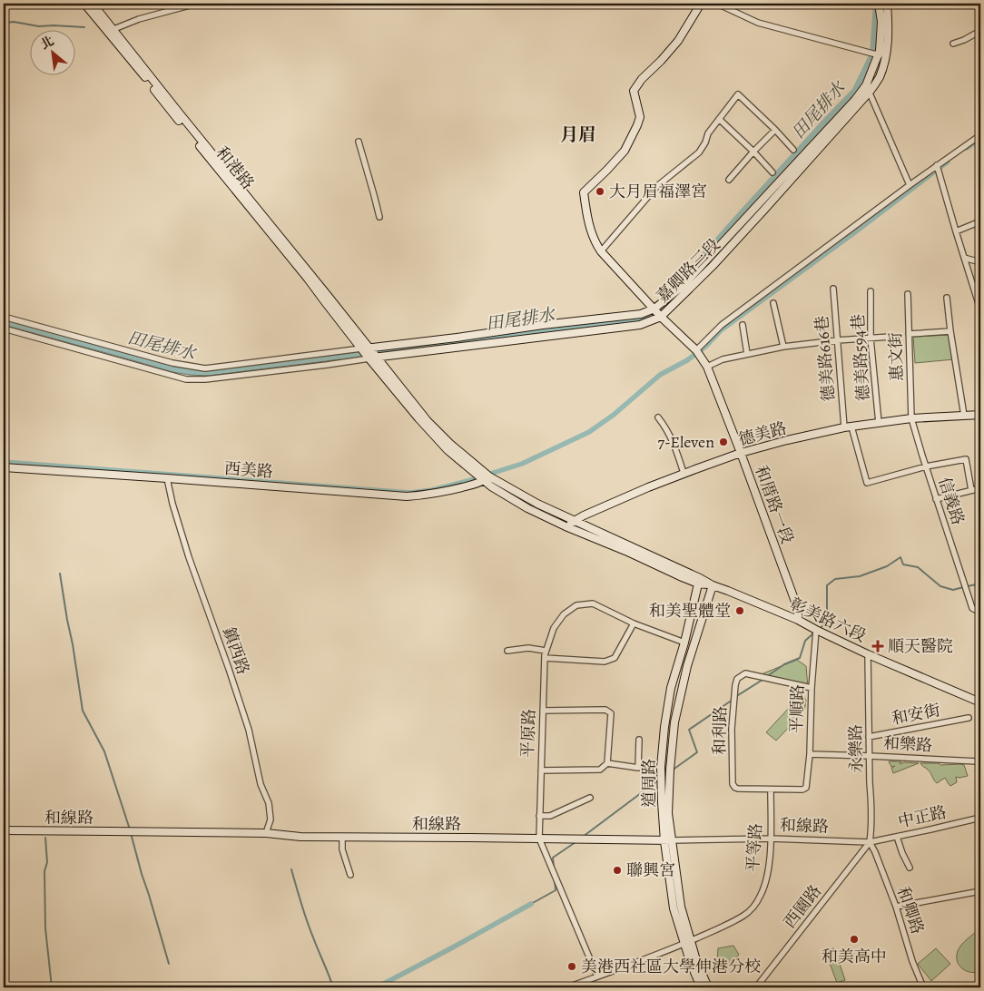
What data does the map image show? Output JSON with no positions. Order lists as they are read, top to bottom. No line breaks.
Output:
{"streets":{"street":["和港路","嘉卿路三段","惠文街","德美路594巷","德美路616巷","德美路","西美路","信義路","和厝路一段","彰美路六段","鎮西路","平順路","和安街","和利路","平原路","和樂路","永樂路","道周路","中正路","和線路","平等路","西園路","和卿路"]},"crossings":[["和港路","嘉卿路三段"],["和港路","西美路"],["和港路","彰美路六段"],["嘉卿路三段","和厝路一段"],["惠文街","德美路"],["惠文街","信義路"],["德美路594巷","德美路"],["德美路616巷","德美路"],["德美路616巷","信義路"],["德美路","信義路"],["德美路","和厝路一段"],["德美路","彰美路六段"],["西美路","彰美路六段"],["西美路","鎮西路"],["和厝路一段","彰美路六段"],["彰美路六段","平順路"],["彰美路六段","永樂路"],["彰美路六段","道周路"],["鎮西路","和線路"],["平順路","和利路"],["平順路","和樂路"],["和安街","永樂路"],["和利路","平等路"],["平原路","道周路"],["平原路","和線路"],["平原路","平等路"],["和樂路","永樂路"],["永樂路","中正路"],["永樂路","和線路"],["永樂路","西園路"],["永樂路","和卿路"],["道周路","和線路"],["道周路","平等路"],["中正路","和線路"],["中正路","西園路"],["中正路","和卿路"],["和線路","平等路"],["和線路","西園路"],["和線路","和卿路"],["西園路","和卿路"]],"districts":["月眉"],"water":["田尾排水"],"places":{"other":["大月眉福澤宮","7-Eleven","和美聖體堂","聯興宮","和美高中","美港西社區大學伸港分校"],"health":["順天醫院"]},"north":"top left"}
